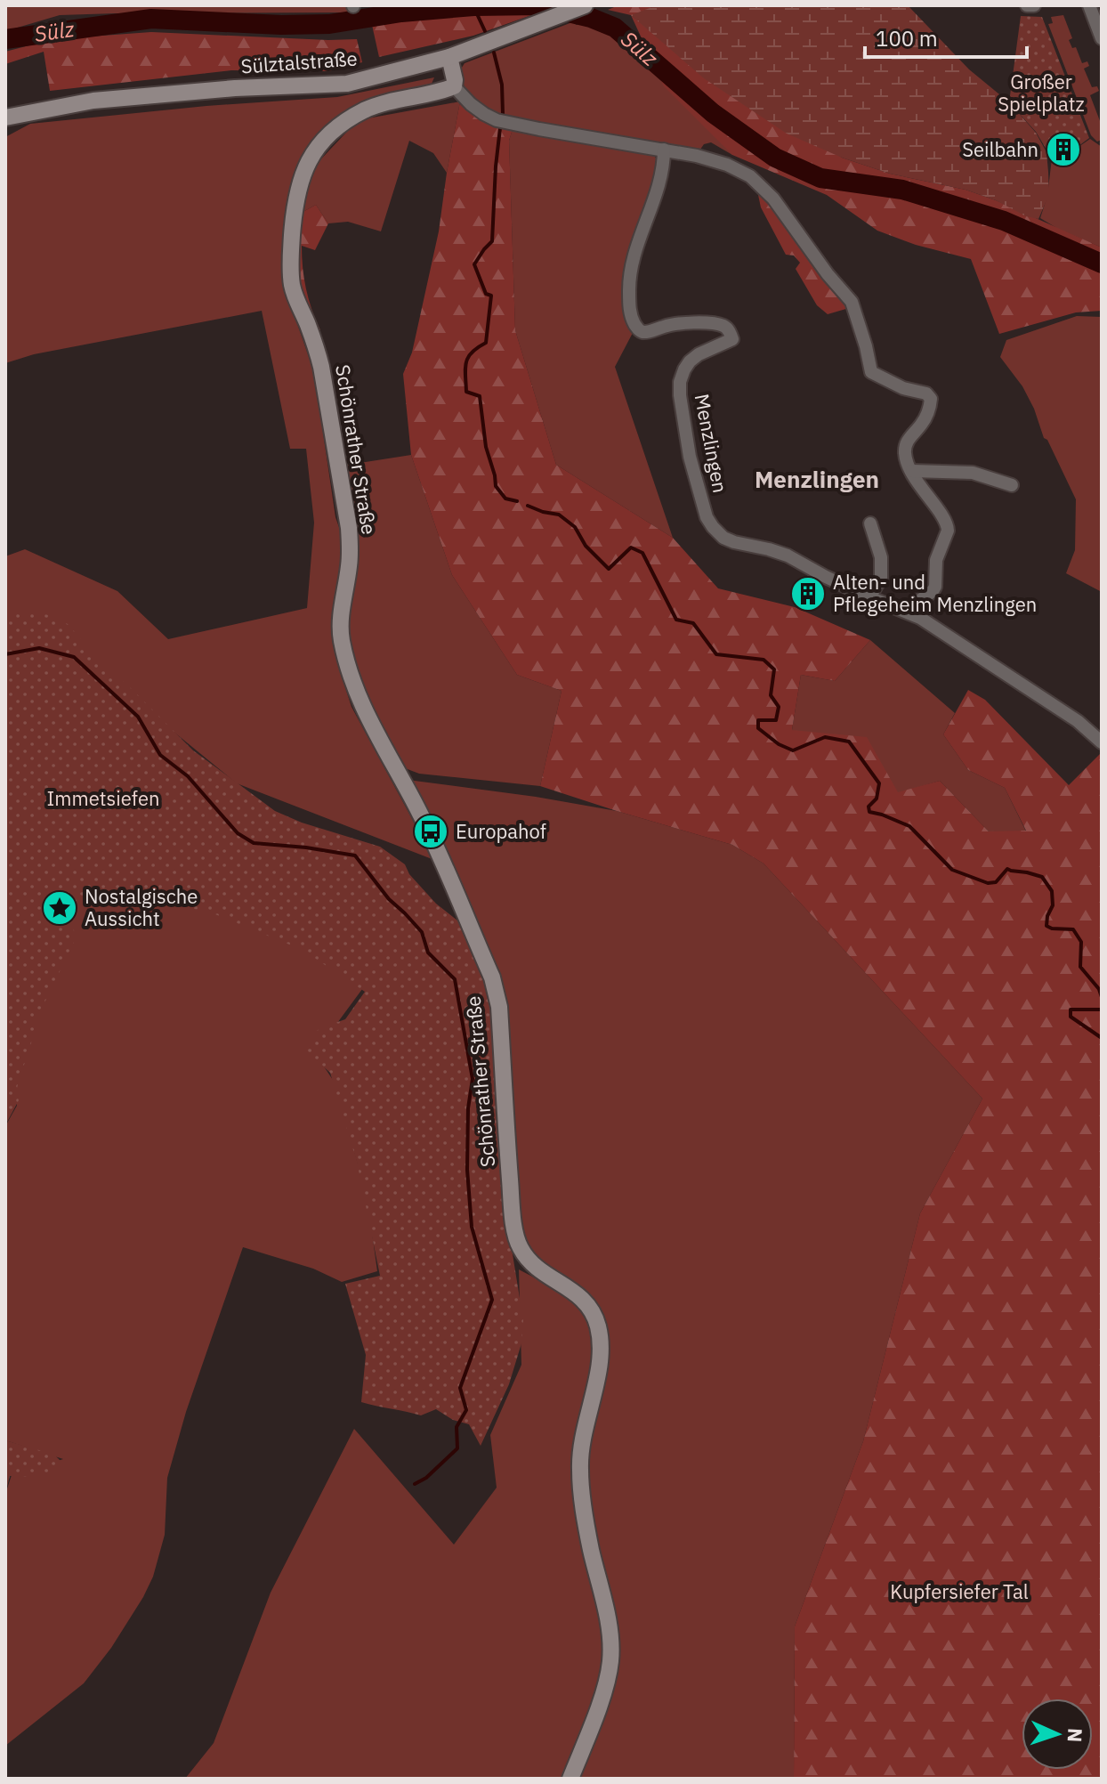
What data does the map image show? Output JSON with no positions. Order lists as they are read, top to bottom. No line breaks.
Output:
{"streets":{"street":["Sülztalstraße","Menzlingen","Schönrather Straße"]},"districts":["Menzlingen"],"water":["Sülz"],"parks":["Großer Spielplatz","Immetsiefen","Kupfersiefer Tal"],"places":{"building":["Seilbahn","Alten- und Pflegeheim Menzlingen"],"bus stop":["Europahof"],"place":["Nostalgische Aussicht"]},"scale_bar":"100 m","north":"right"}
